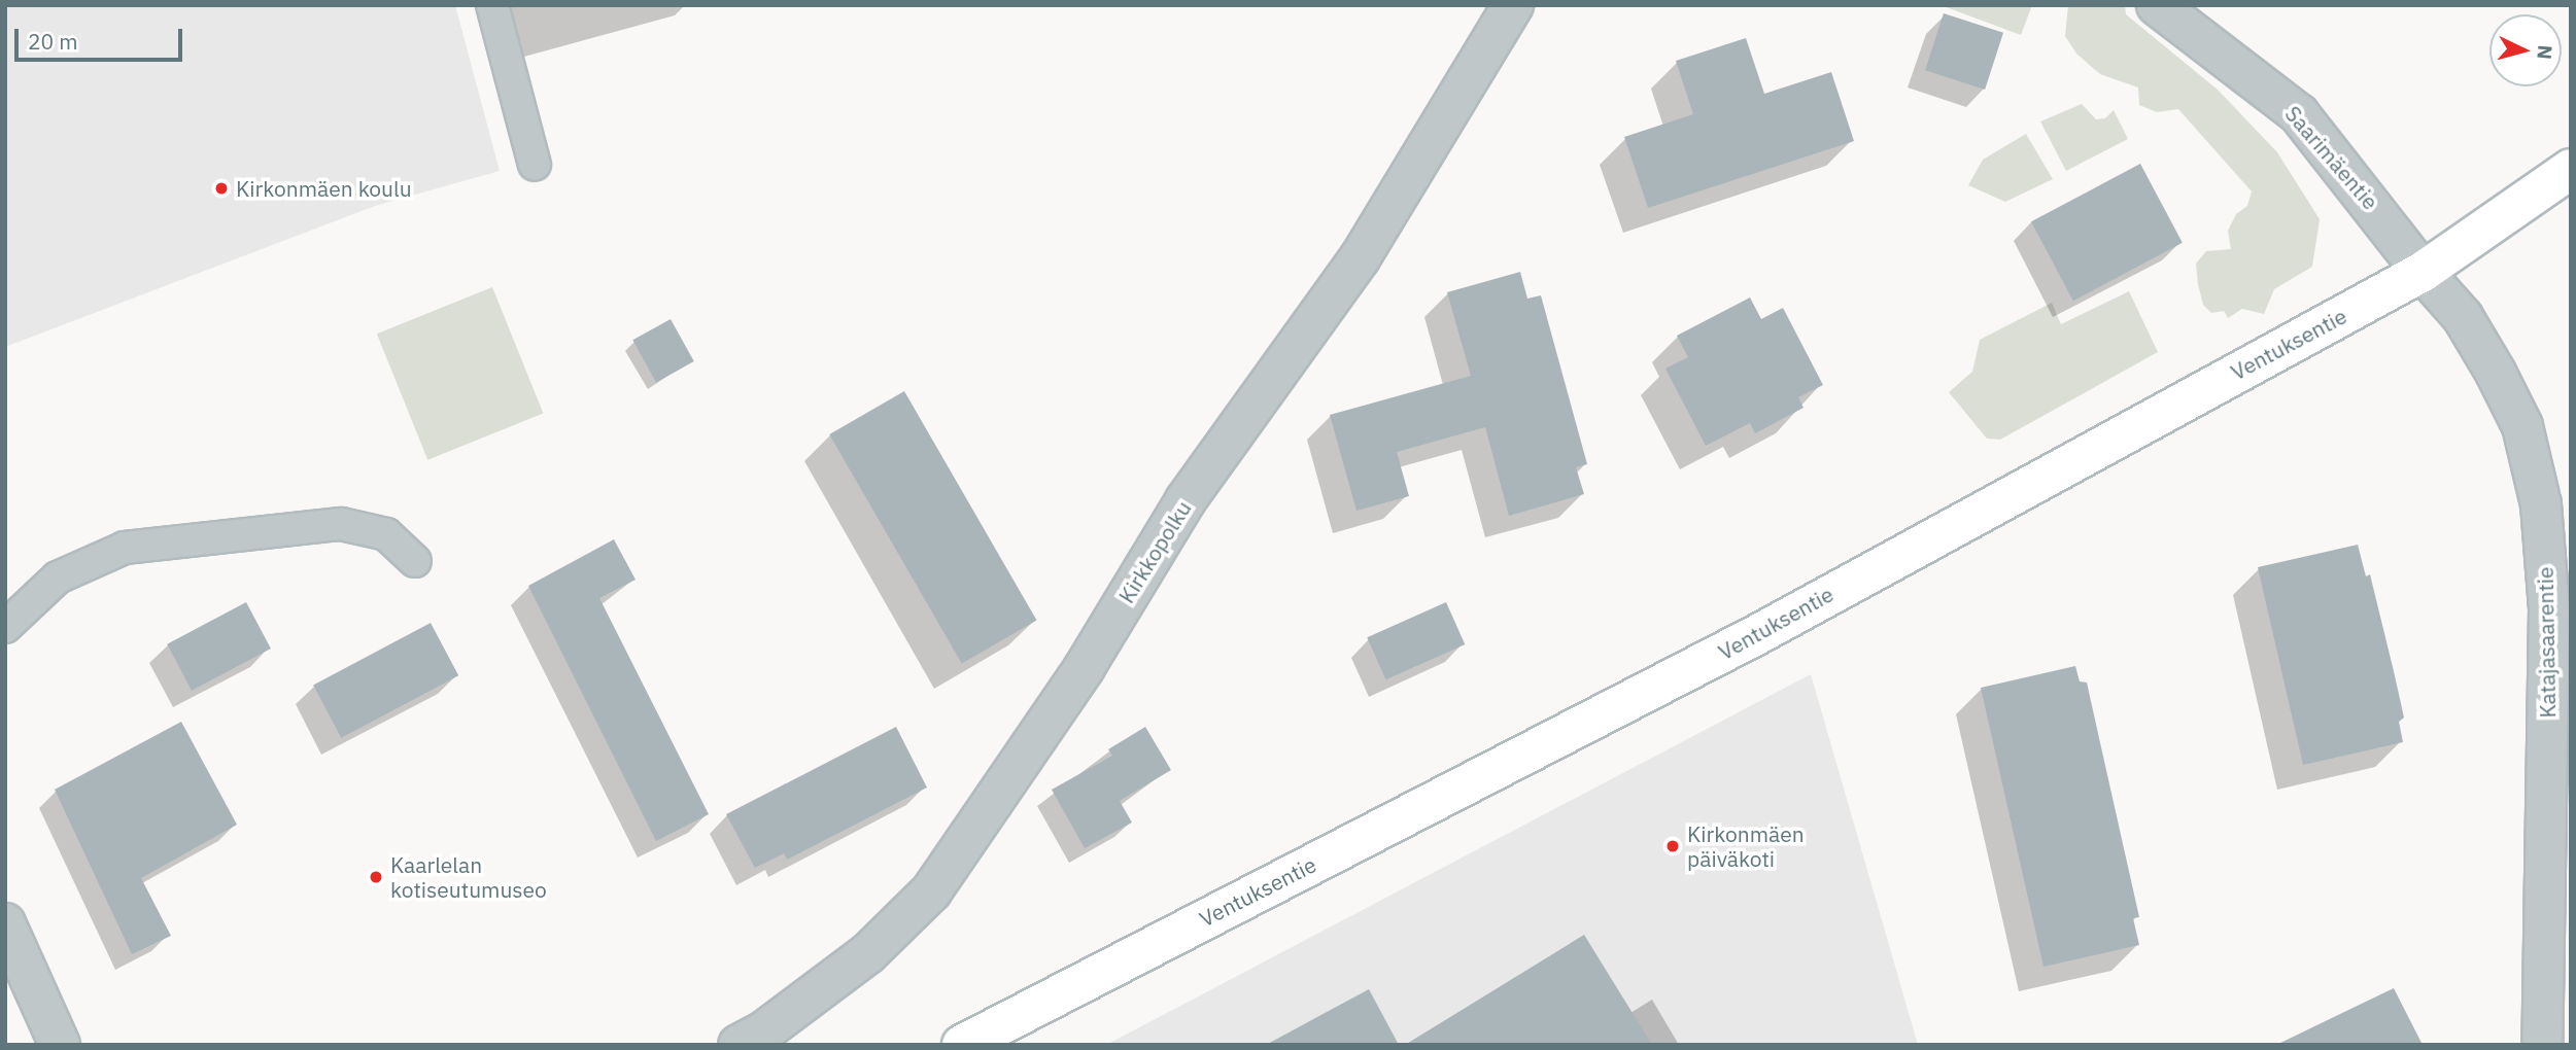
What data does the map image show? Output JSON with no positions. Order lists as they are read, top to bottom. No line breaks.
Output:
{"streets":{"main road":["Ventuksentie"],"street":["Saarimäentie","Kirkkopolku","Katajasaarentie"]},"crossings":[["Saarimäentie","Ventuksentie"],["Saarimäentie","Katajasaarentie"],["Ventuksentie","Katajasaarentie"]],"places":["Kirkonmäen koulu","Kirkonmäen päiväkoti","Kaarlelan kotiseutumuseo"],"scale_bar":"20 m","north":"right"}
